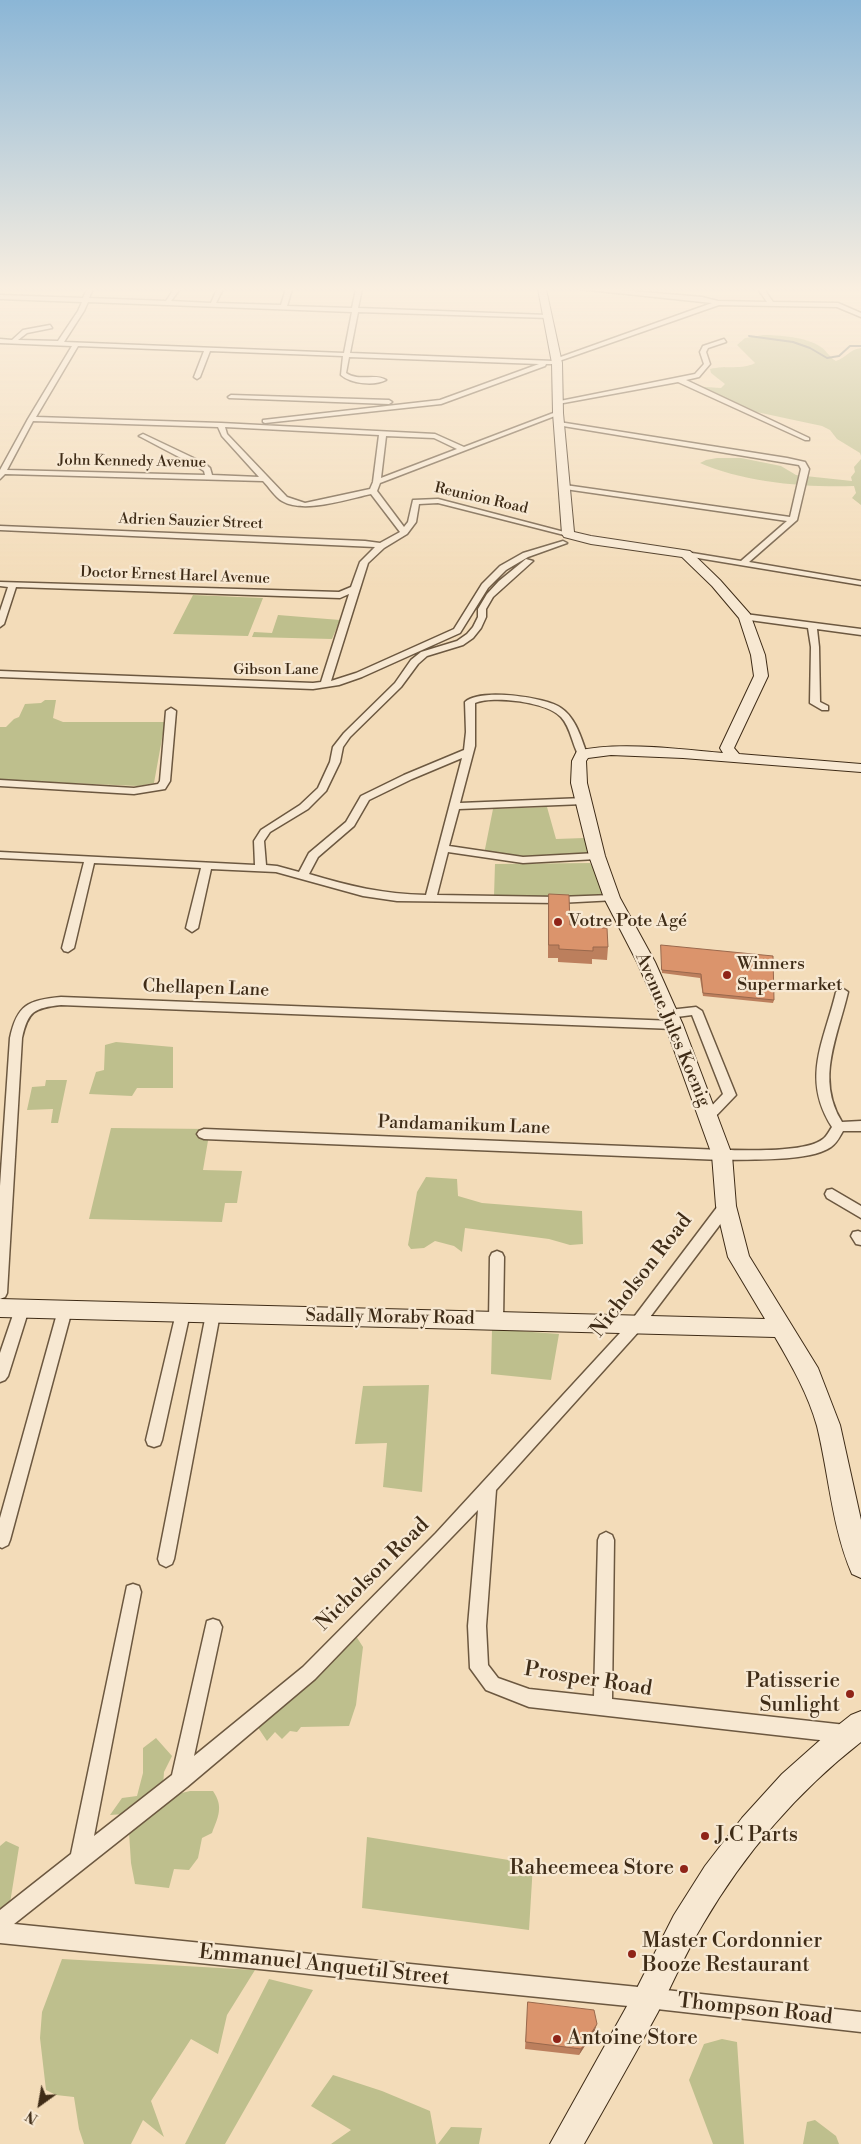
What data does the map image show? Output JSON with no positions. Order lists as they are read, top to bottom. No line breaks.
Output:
{"streets":{"street":["John Kennedy Avenue","Reunion Road","Adrien Sauzier Street","Doctor Ernest Harel Avenue","Gibson Lane","Chellapen Lane","Avenue Jules Koenig","Pandamanikum Lane","Nicholson Road","Sadally Moraby Road","Prosper Road","Emmanuel Anquetil Street","Thompson Road"]},"crossings":[["Reunion Road","Gibson Lane"],["Chellapen Lane","Avenue Jules Koenig"],["Avenue Jules Koenig","Pandamanikum Lane"],["Avenue Jules Koenig","Nicholson Road"],["Avenue Jules Koenig","Sadally Moraby Road"],["Nicholson Road","Sadally Moraby Road"],["Nicholson Road","Prosper Road"],["Emmanuel Anquetil Street","Thompson Road"]],"places":["Votre Pote Agé","Winners Supermarket","Patisserie Sunlight","J.C Parts","Raheemeea Store","Master Cordonnier Booze Restaurant","Antoine Store"],"north":"bottom left"}
